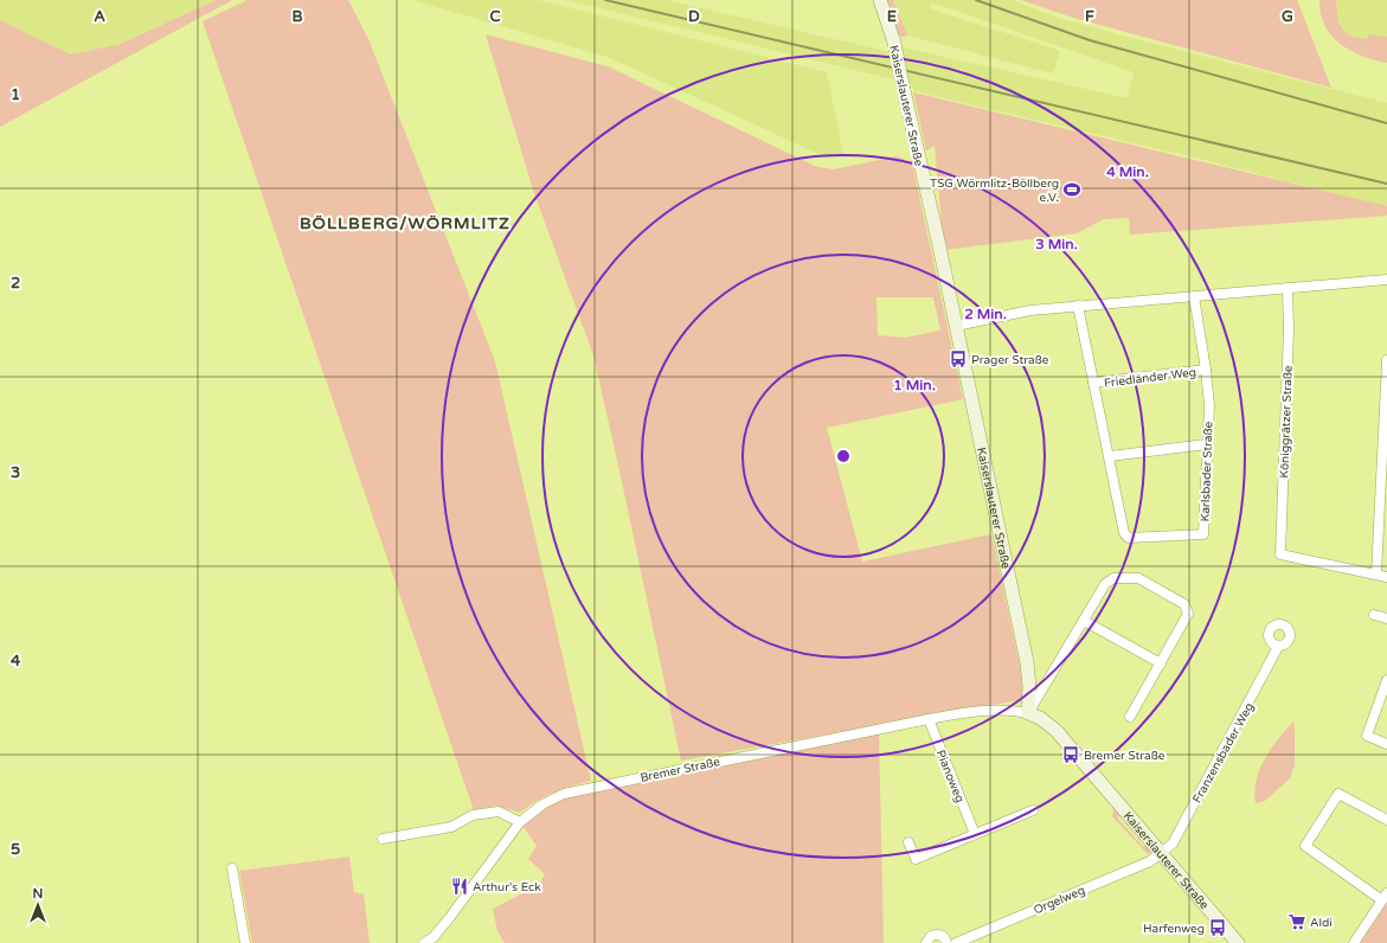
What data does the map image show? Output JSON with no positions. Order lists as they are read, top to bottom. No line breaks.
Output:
{"streets":{"street":["Kaiserslauterer Straße","Friedländer Weg","Königgrätzer Straße","Karlsbader Straße","Franzensbader Weg","Bremer Straße","Pianoweg","Orgelweg"]},"crossings":[["Kaiserslauterer Straße","Franzensbader Weg"],["Kaiserslauterer Straße","Bremer Straße"],["Kaiserslauterer Straße","Orgelweg"],["Friedländer Weg","Karlsbader Straße"],["Franzensbader Weg","Orgelweg"],["Bremer Straße","Pianoweg"]],"districts":["BÖLLBERG/WÖRMLITZ"],"places":{"sports":["TSG Wörmlitz-Böllberg e.V."],"bus stop":["Prager Straße","Bremer Straße","Harfenweg"],"restaurant":["Arthur's Eck"],"supermarket":["Aldi"]},"north":"top","grid":{"columns":["A","B","C","D","E","F","G"],"rows":["1","2","3","4","5"]},"rings":["4 Min.","3 Min.","2 Min.","1 Min."]}
